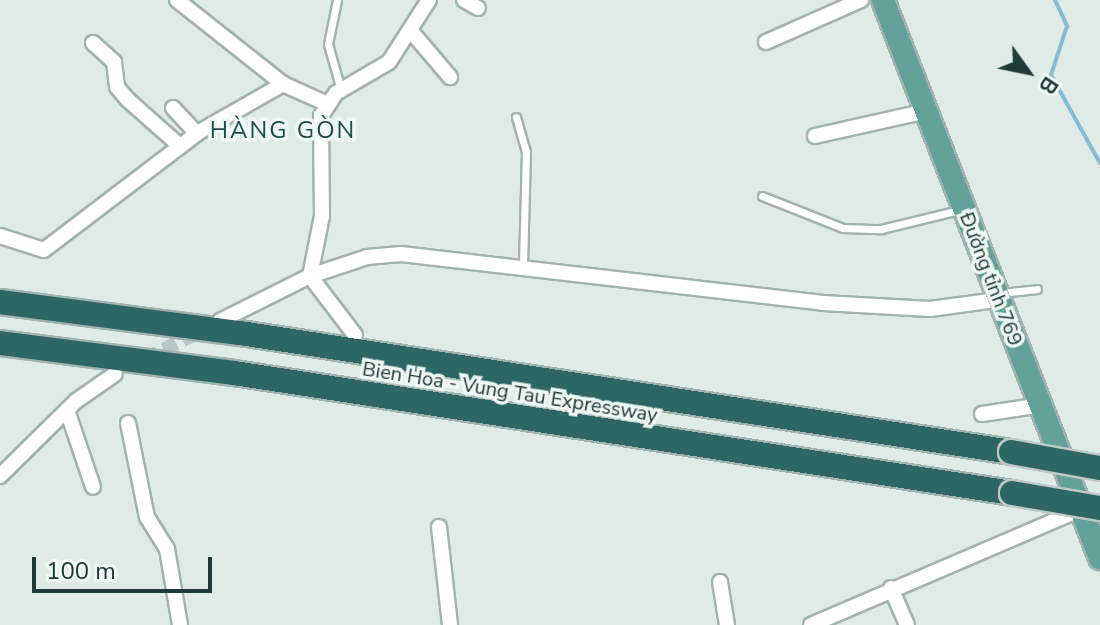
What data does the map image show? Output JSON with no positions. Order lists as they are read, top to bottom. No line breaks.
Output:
{"streets":{"highway":["Bien Hoa - Vung Tau Expressway"],"main road":["Đường tỉnh 769"]},"crossings":[["Đường tỉnh 769","Bien Hoa - Vung Tau Expressway"]],"districts":["HÀNG GÒN"],"scale_bar":"100 m","north":"bottom right"}
